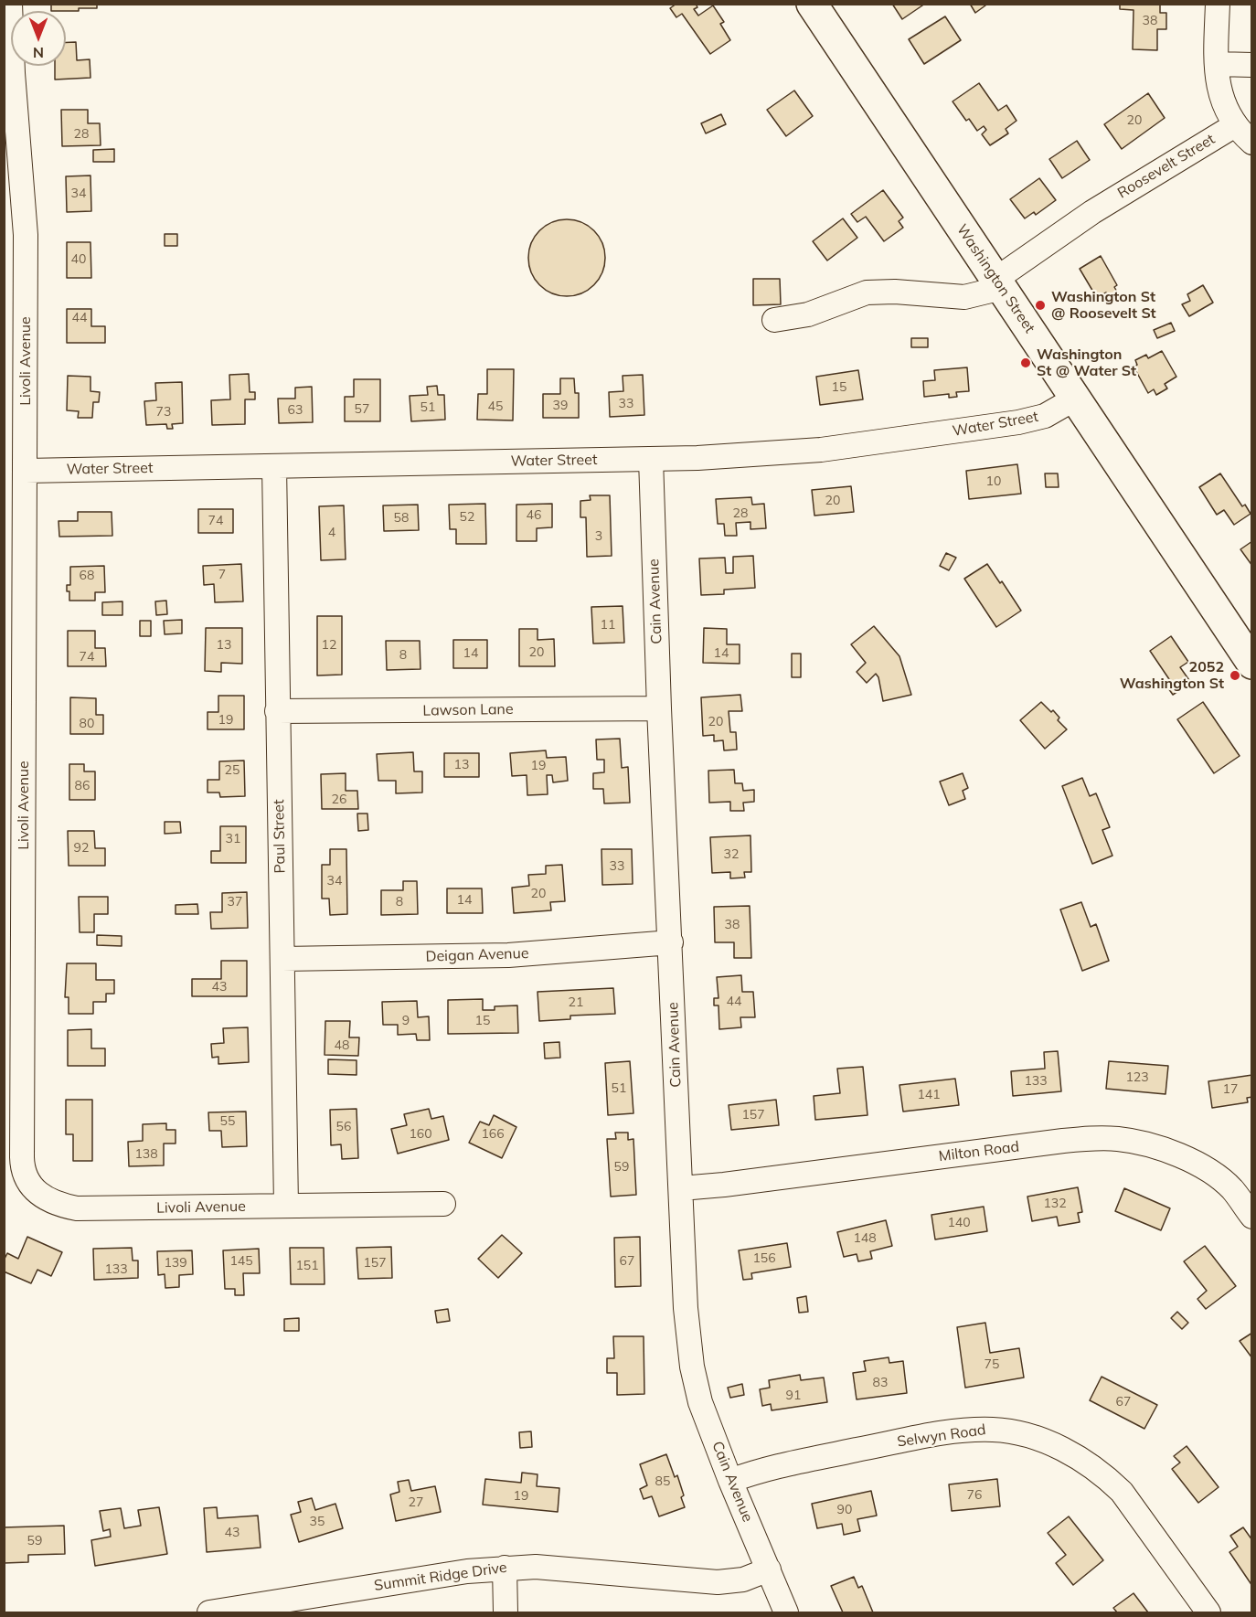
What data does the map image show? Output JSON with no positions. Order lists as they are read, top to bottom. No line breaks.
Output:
{"streets":{"main road":["Washington Street"],"street":["Roosevelt Street","Livoli Avenue","Water Street","Cain Avenue","Lawson Lane","Paul Street","Deigan Avenue","Milton Road","Selwyn Road","Summit Ridge Drive"]},"crossings":[["Roosevelt Street","Washington Street"],["Washington Street","Water Street"],["Livoli Avenue","Water Street"],["Livoli Avenue","Paul Street"],["Water Street","Cain Avenue"],["Water Street","Paul Street"],["Cain Avenue","Lawson Lane"],["Cain Avenue","Deigan Avenue"],["Cain Avenue","Milton Road"],["Cain Avenue","Selwyn Road"],["Cain Avenue","Summit Ridge Drive"],["Lawson Lane","Paul Street"],["Paul Street","Deigan Avenue"]],"places":["Washington St @ Roosevelt St","Washington St @ Water St","2052 Washington St"],"house_numbers":["38","20","28","34","40","44","15","33","39","45","51","57","63","73","10","20","28","46","52","58","74","4","3","7","68","11","13","12","20","14","14","8","74","19","20","80","13","19","25","86","26","31","92","32","33","34","20","14","37","8","38","43","44","21","9","15","48","123","133","51","17","141","157","55","56","160","166","138","59","132","140","148","156","145","67","139","157","151","133","75","83","91","67","85","76","19","27","90","35","43","59"],"north":"bottom"}
